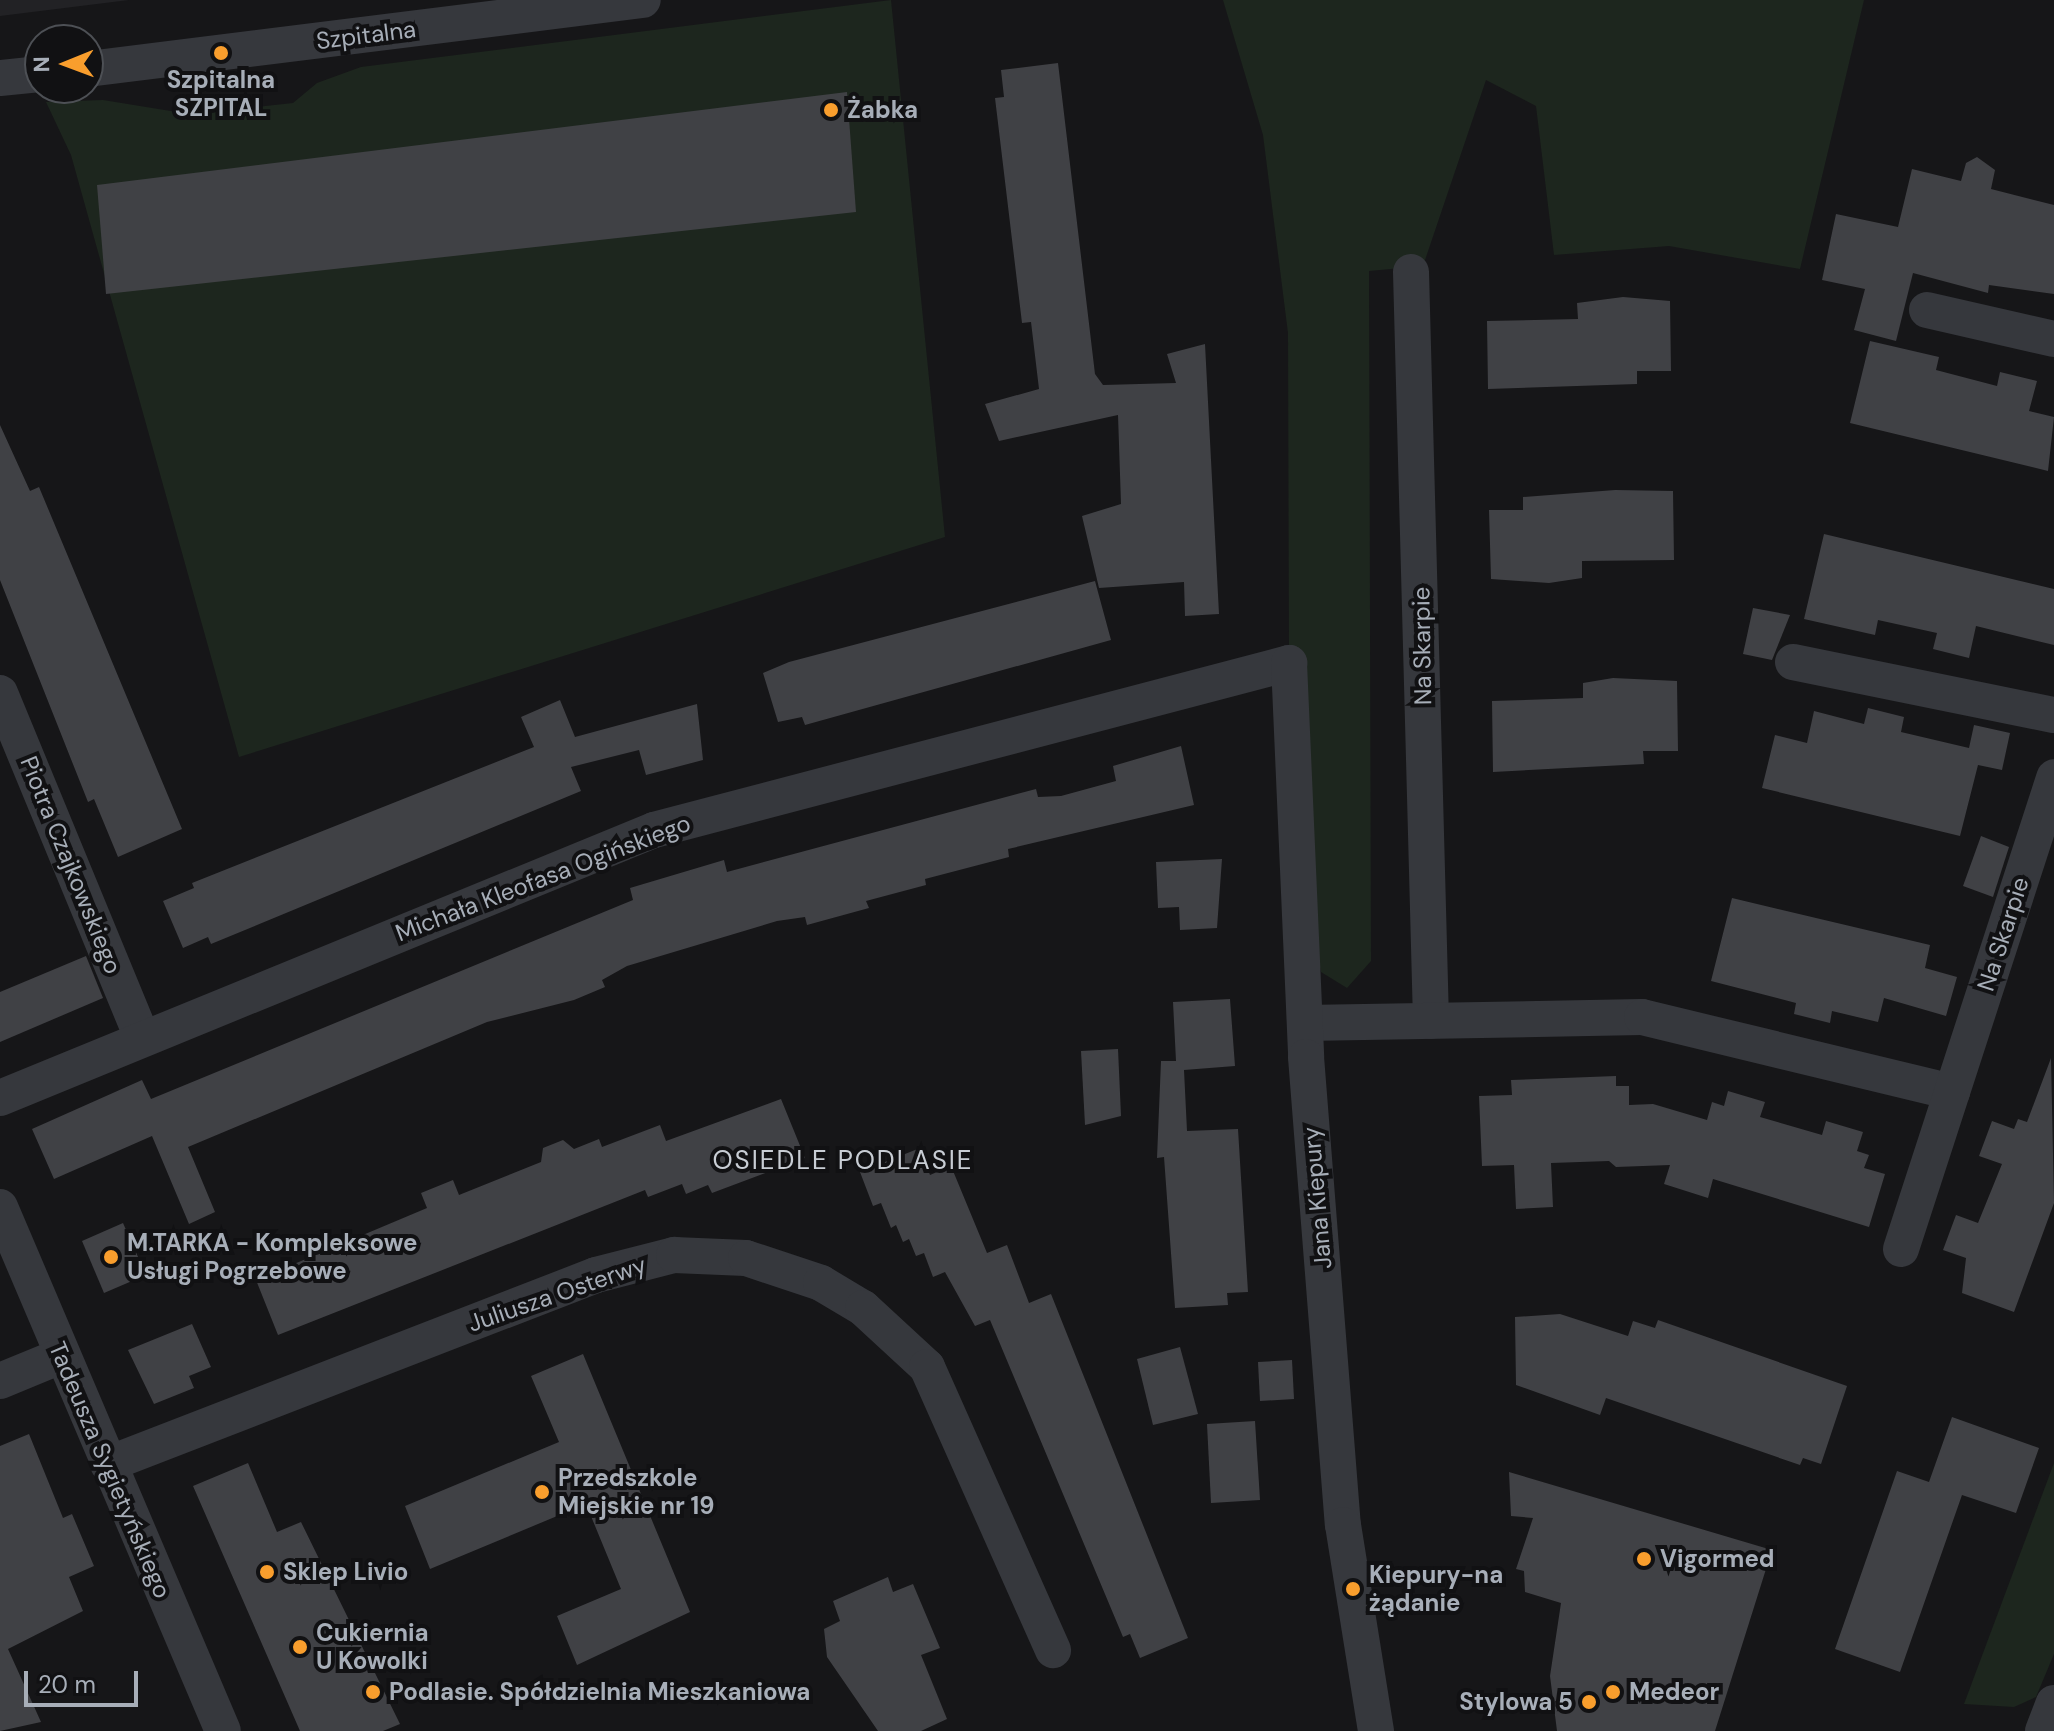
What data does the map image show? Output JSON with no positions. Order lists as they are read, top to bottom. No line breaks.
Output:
{"streets":{"street":["Szpitalna","Na Skarpie","Piotra Czajkowskiego","Michała Kleofasa Ogińskiego","Jana Kiepury","Juliusza Osterwy","Tadeusza Sygietyńskiego"]},"crossings":[["Piotra Czajkowskiego","Michała Kleofasa Ogińskiego"],["Michała Kleofasa Ogińskiego","Jana Kiepury"],["Juliusza Osterwy","Tadeusza Sygietyńskiego"]],"districts":["OSIEDLE PODLASIE"],"places":["Szpitalna SZPITAL","Żabka","M.TARKA - Kompleksowe Usługi Pogrzebowe","Przedszkole Miejskie nr 19","Vigormed","Sklep Livio","Kiepury-na żądanie","Cukiernia U Kowolki","Podlasie. Spółdzielnia Mieszkaniowa","Medeor","Stylowa 5"],"scale_bar":"20 m","north":"left"}
